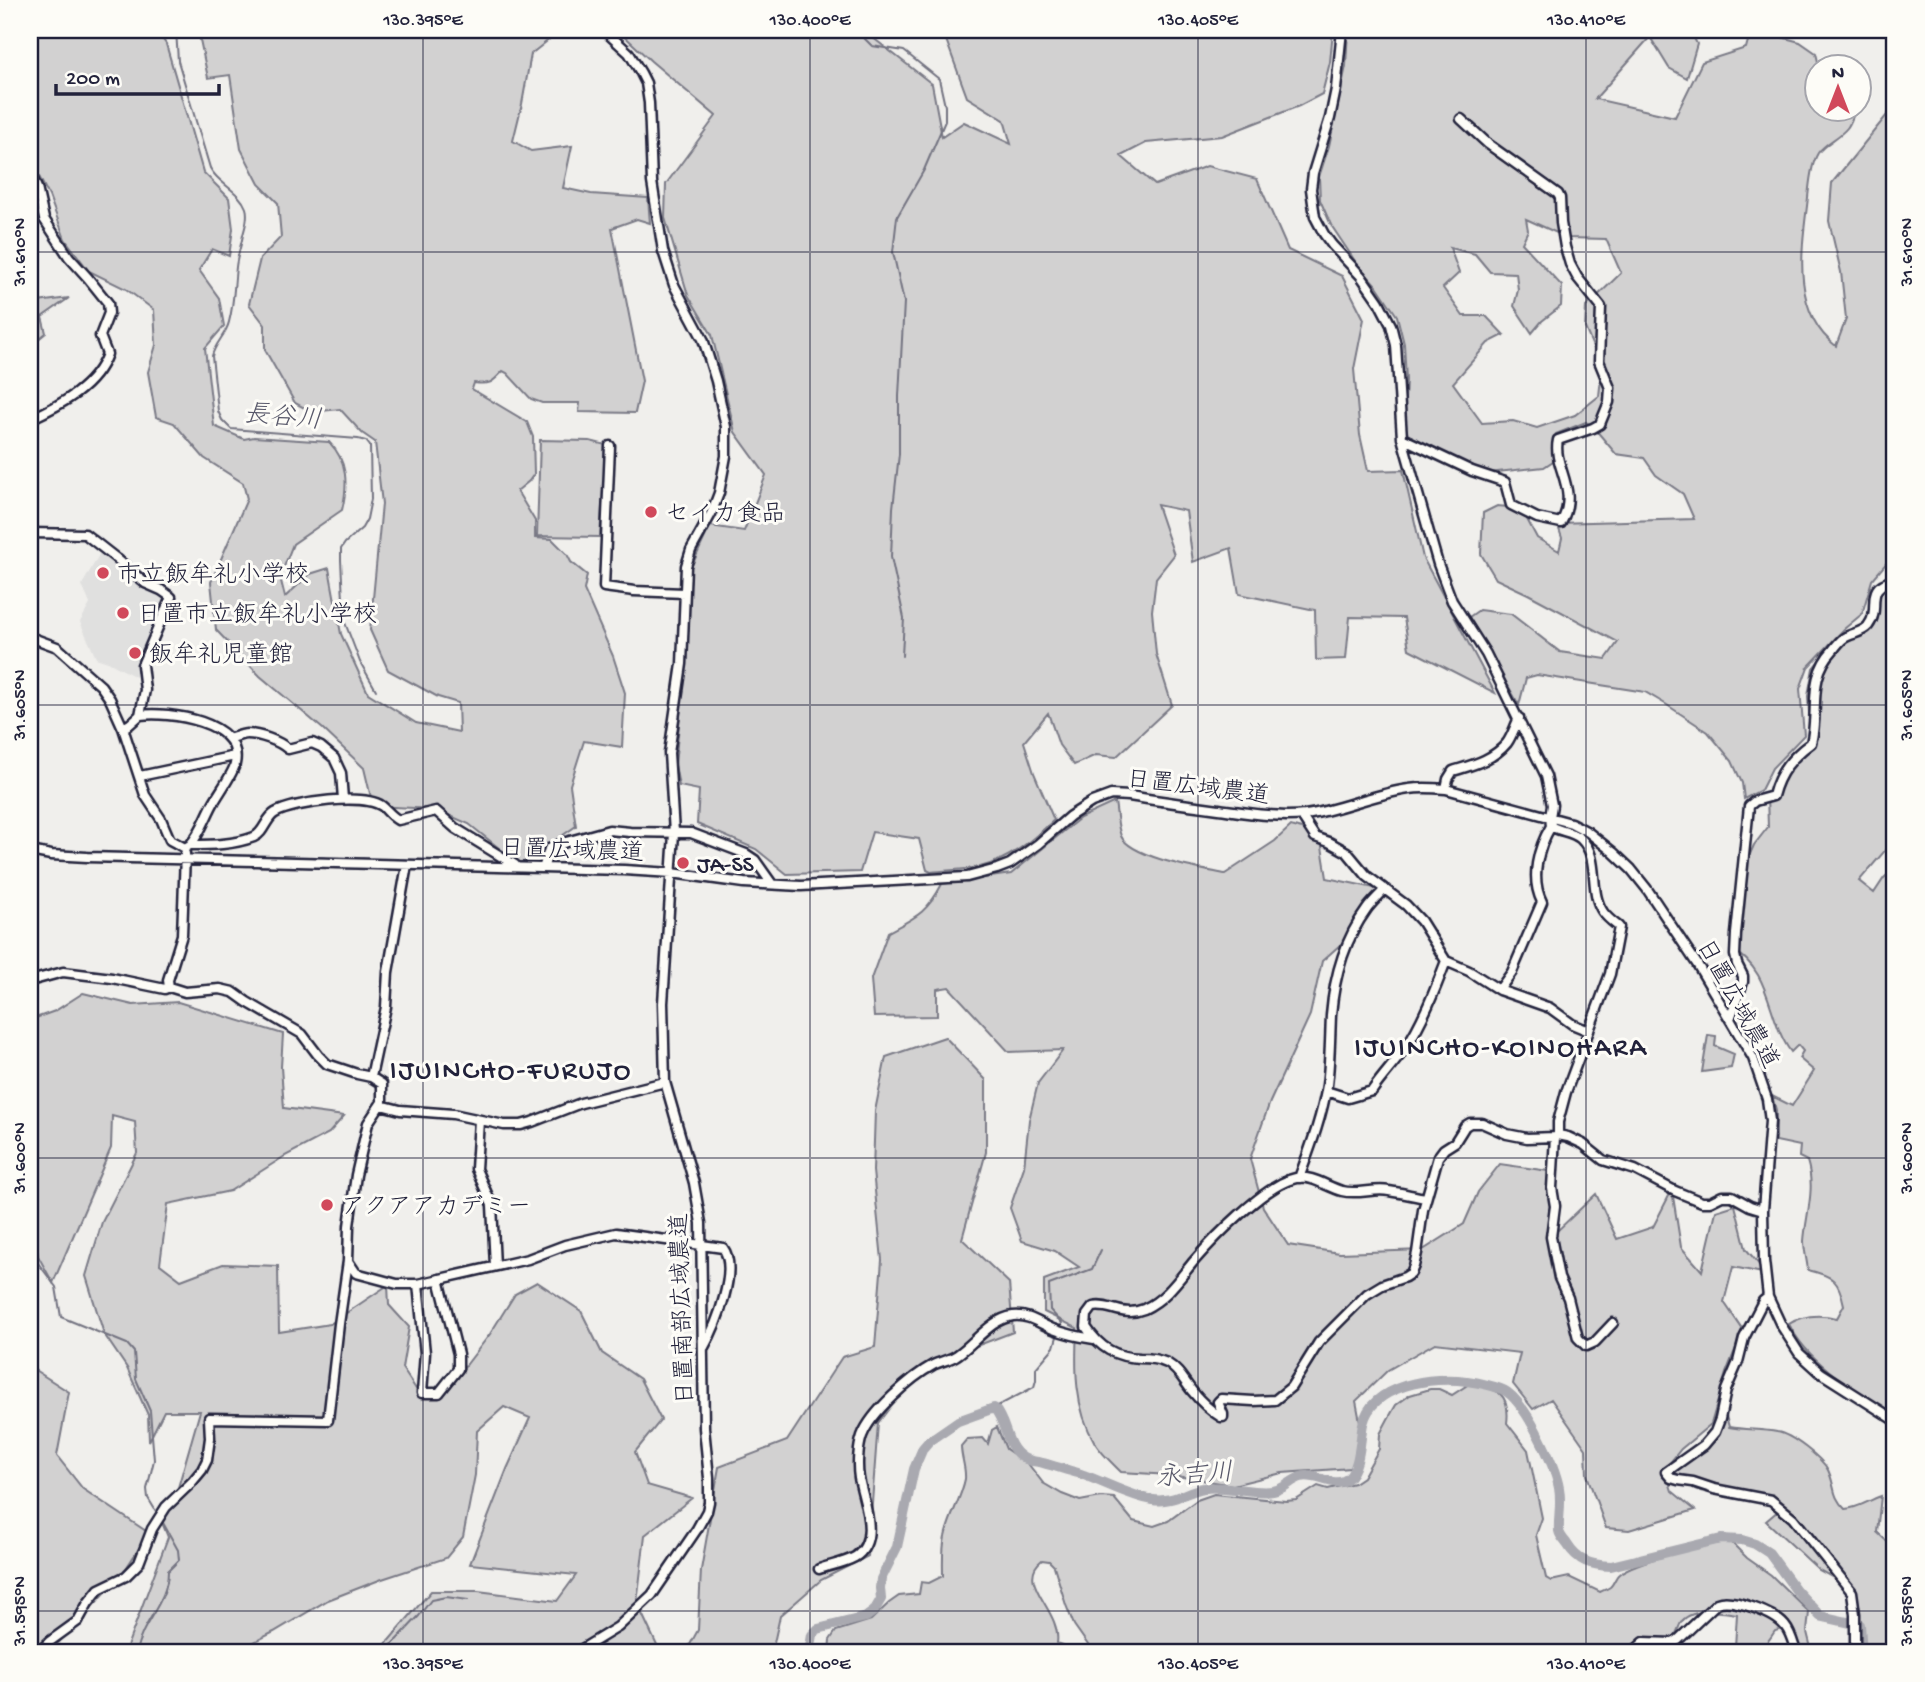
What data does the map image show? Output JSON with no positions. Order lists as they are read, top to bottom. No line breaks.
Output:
{"streets":{"street":["日置広域農道","日置南部広域農道"]},"crossings":[["日置広域農道","日置南部広域農道"]],"districts":["IJUINCHO-KOINOHARA","IJUINCHO-FURUJO"],"water":["長谷川","永吉川"],"places":["セイカ食品","市立飯牟礼小学校","日置市立飯牟礼小学校","飯牟礼児童館","JA-SS","アクアアカデミー"],"scale_bar":"200 m","north":"top","coordinates":["130.395°E","130.400°E","130.405°E","130.410°E","31.610°N","31.605°N","31.600°N","31.595°N"]}
